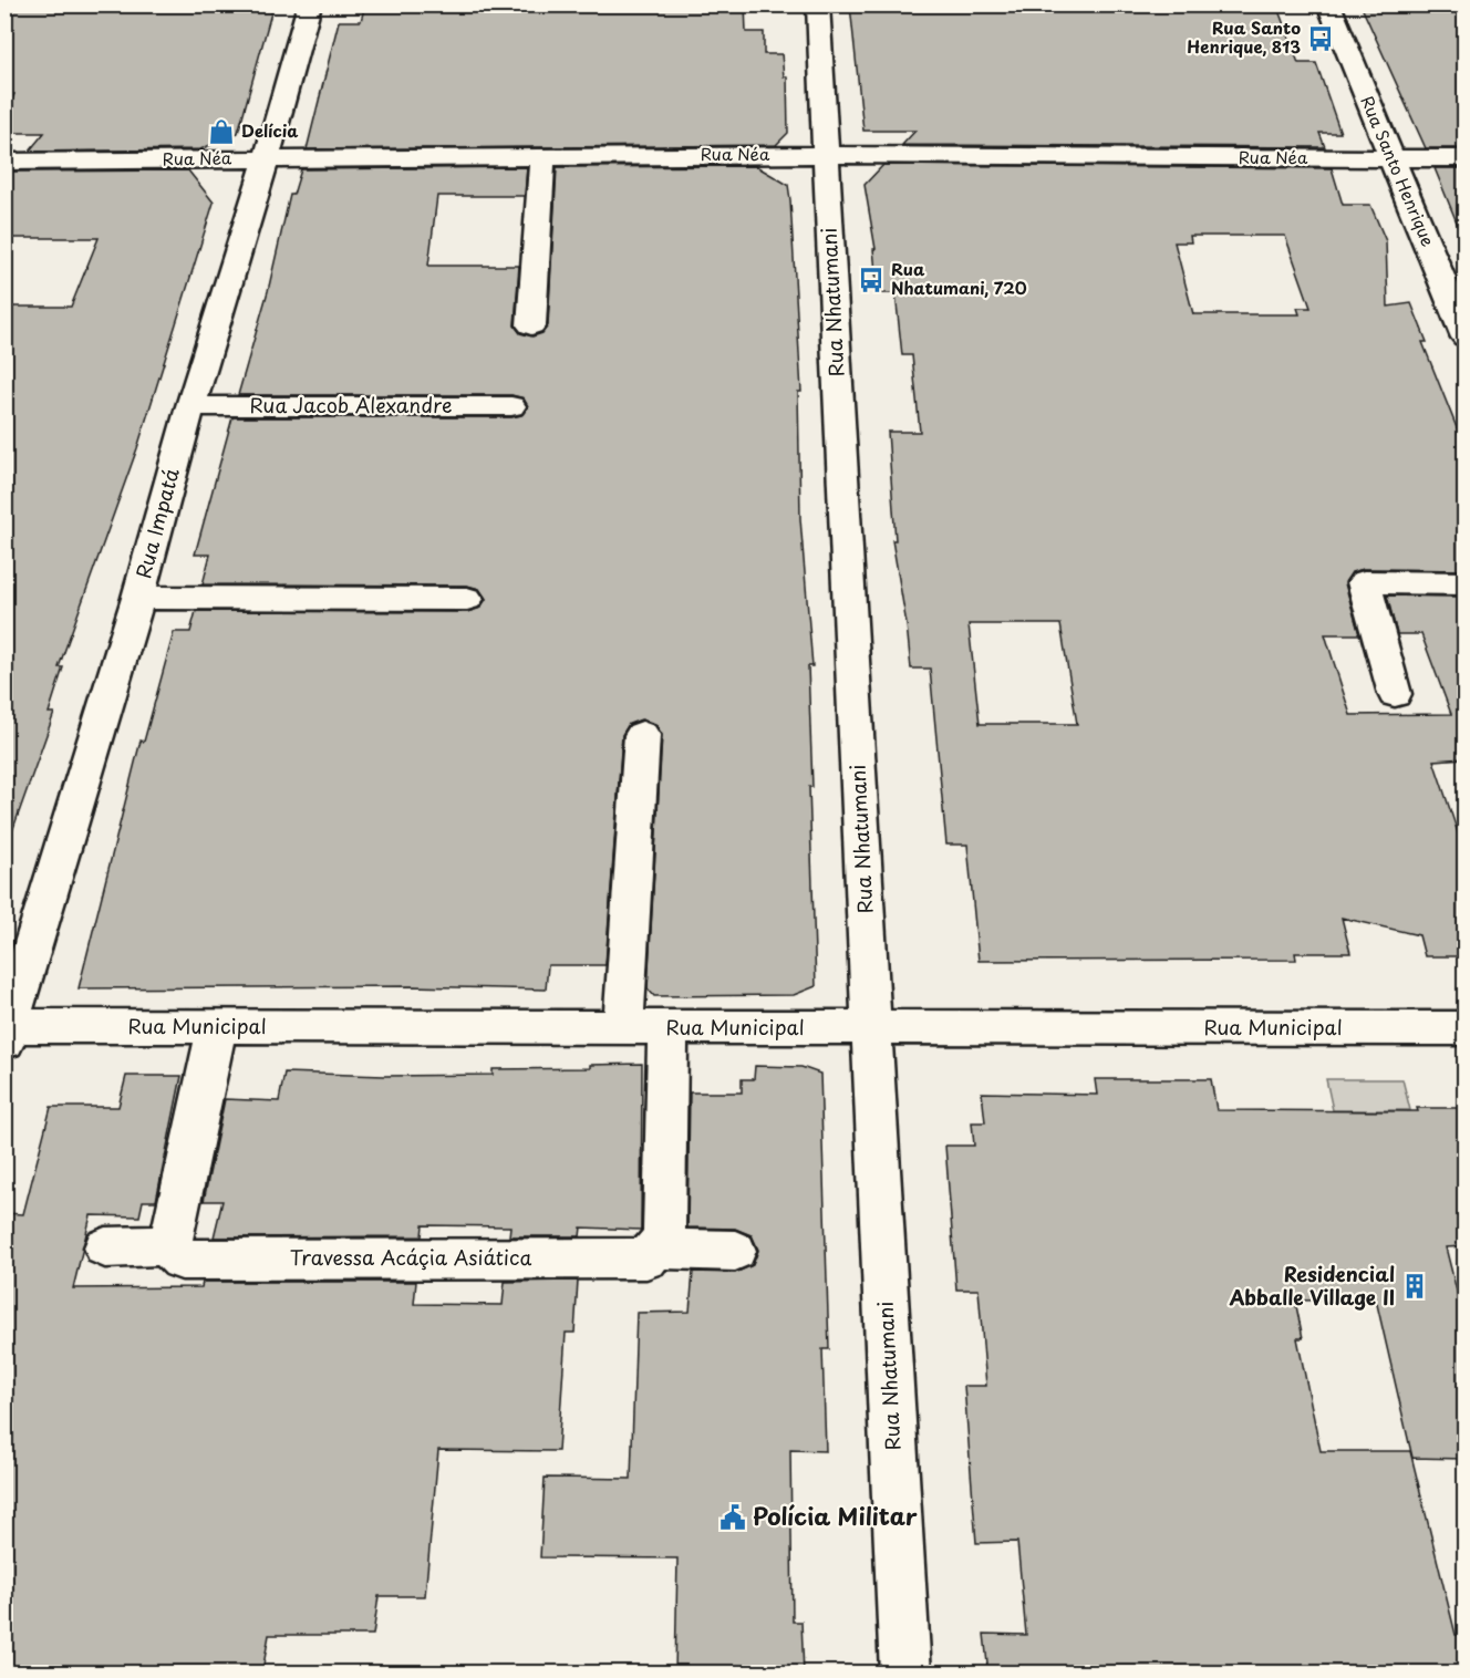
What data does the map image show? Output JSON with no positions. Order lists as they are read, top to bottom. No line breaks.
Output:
{"streets":{"street":["Rua Néa","Rua Santo Henrique","Rua Nhatumani","Rua Jacob Alexandre","Rua Impatá","Rua Municipal","Travessa Acáçia Asiática"]},"crossings":[["Rua Néa","Rua Santo Henrique"],["Rua Néa","Rua Nhatumani"],["Rua Néa","Rua Impatá"],["Rua Nhatumani","Rua Municipal"],["Rua Jacob Alexandre","Rua Impatá"],["Rua Impatá","Rua Municipal"]],"places":{"bus stop":["Rua Santo Henrique, 813","Rua Nhatumani, 720"],"shop":["Delícia"],"building":["Residencial Abballe Village II"],"public building":["Polícia Militar"]}}
